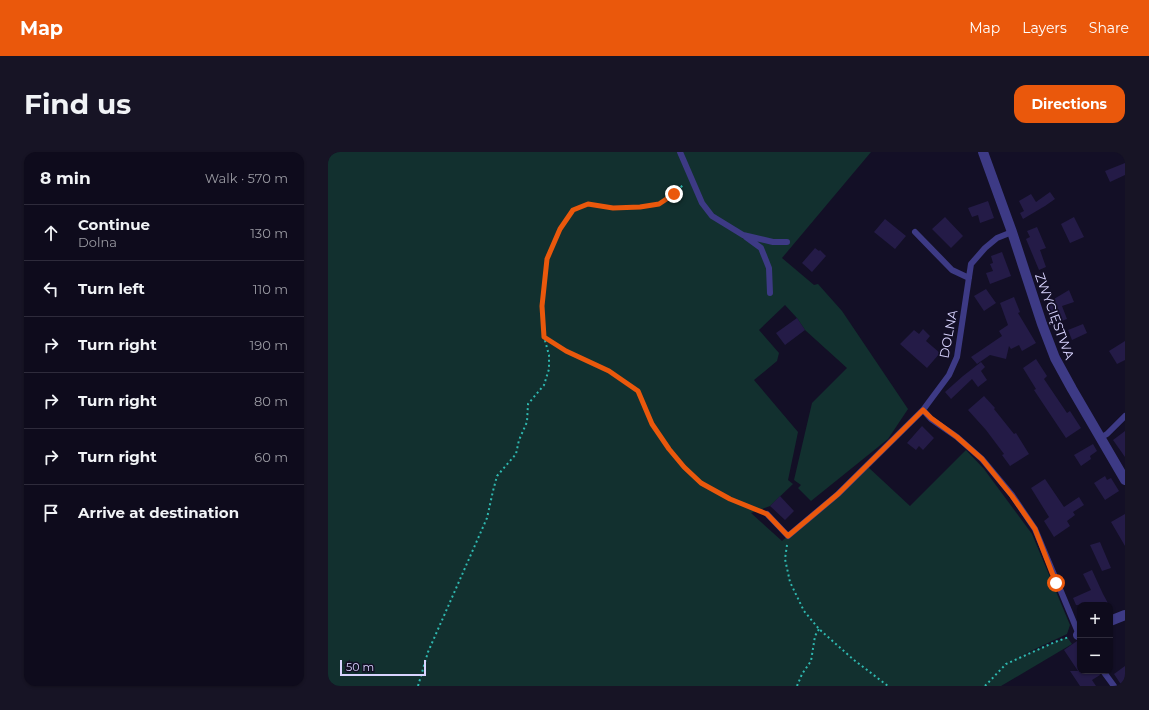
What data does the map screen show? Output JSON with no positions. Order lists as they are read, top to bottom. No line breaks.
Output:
{"streets":{"street":["ZWYCIĘSTWA"],"lane":["DOLNA"]},"crossings":[["ZWYCIĘSTWA","DOLNA"]],"scale_bar":"50 m","page":{"header":"Map","nav":["Map","Layers","Share"],"buttons":"Directions","title":"Find us","heading":["8 min","Walk · 570 m"],"list":[["Continue","Dolna","130 m"],["Turn left","110 m"],["Turn right","190 m"],["Turn right","80 m"],["Turn right","60 m"],"Arrive at destination"],"map_buttons":["+","−"],"scale":"50 m"}}
